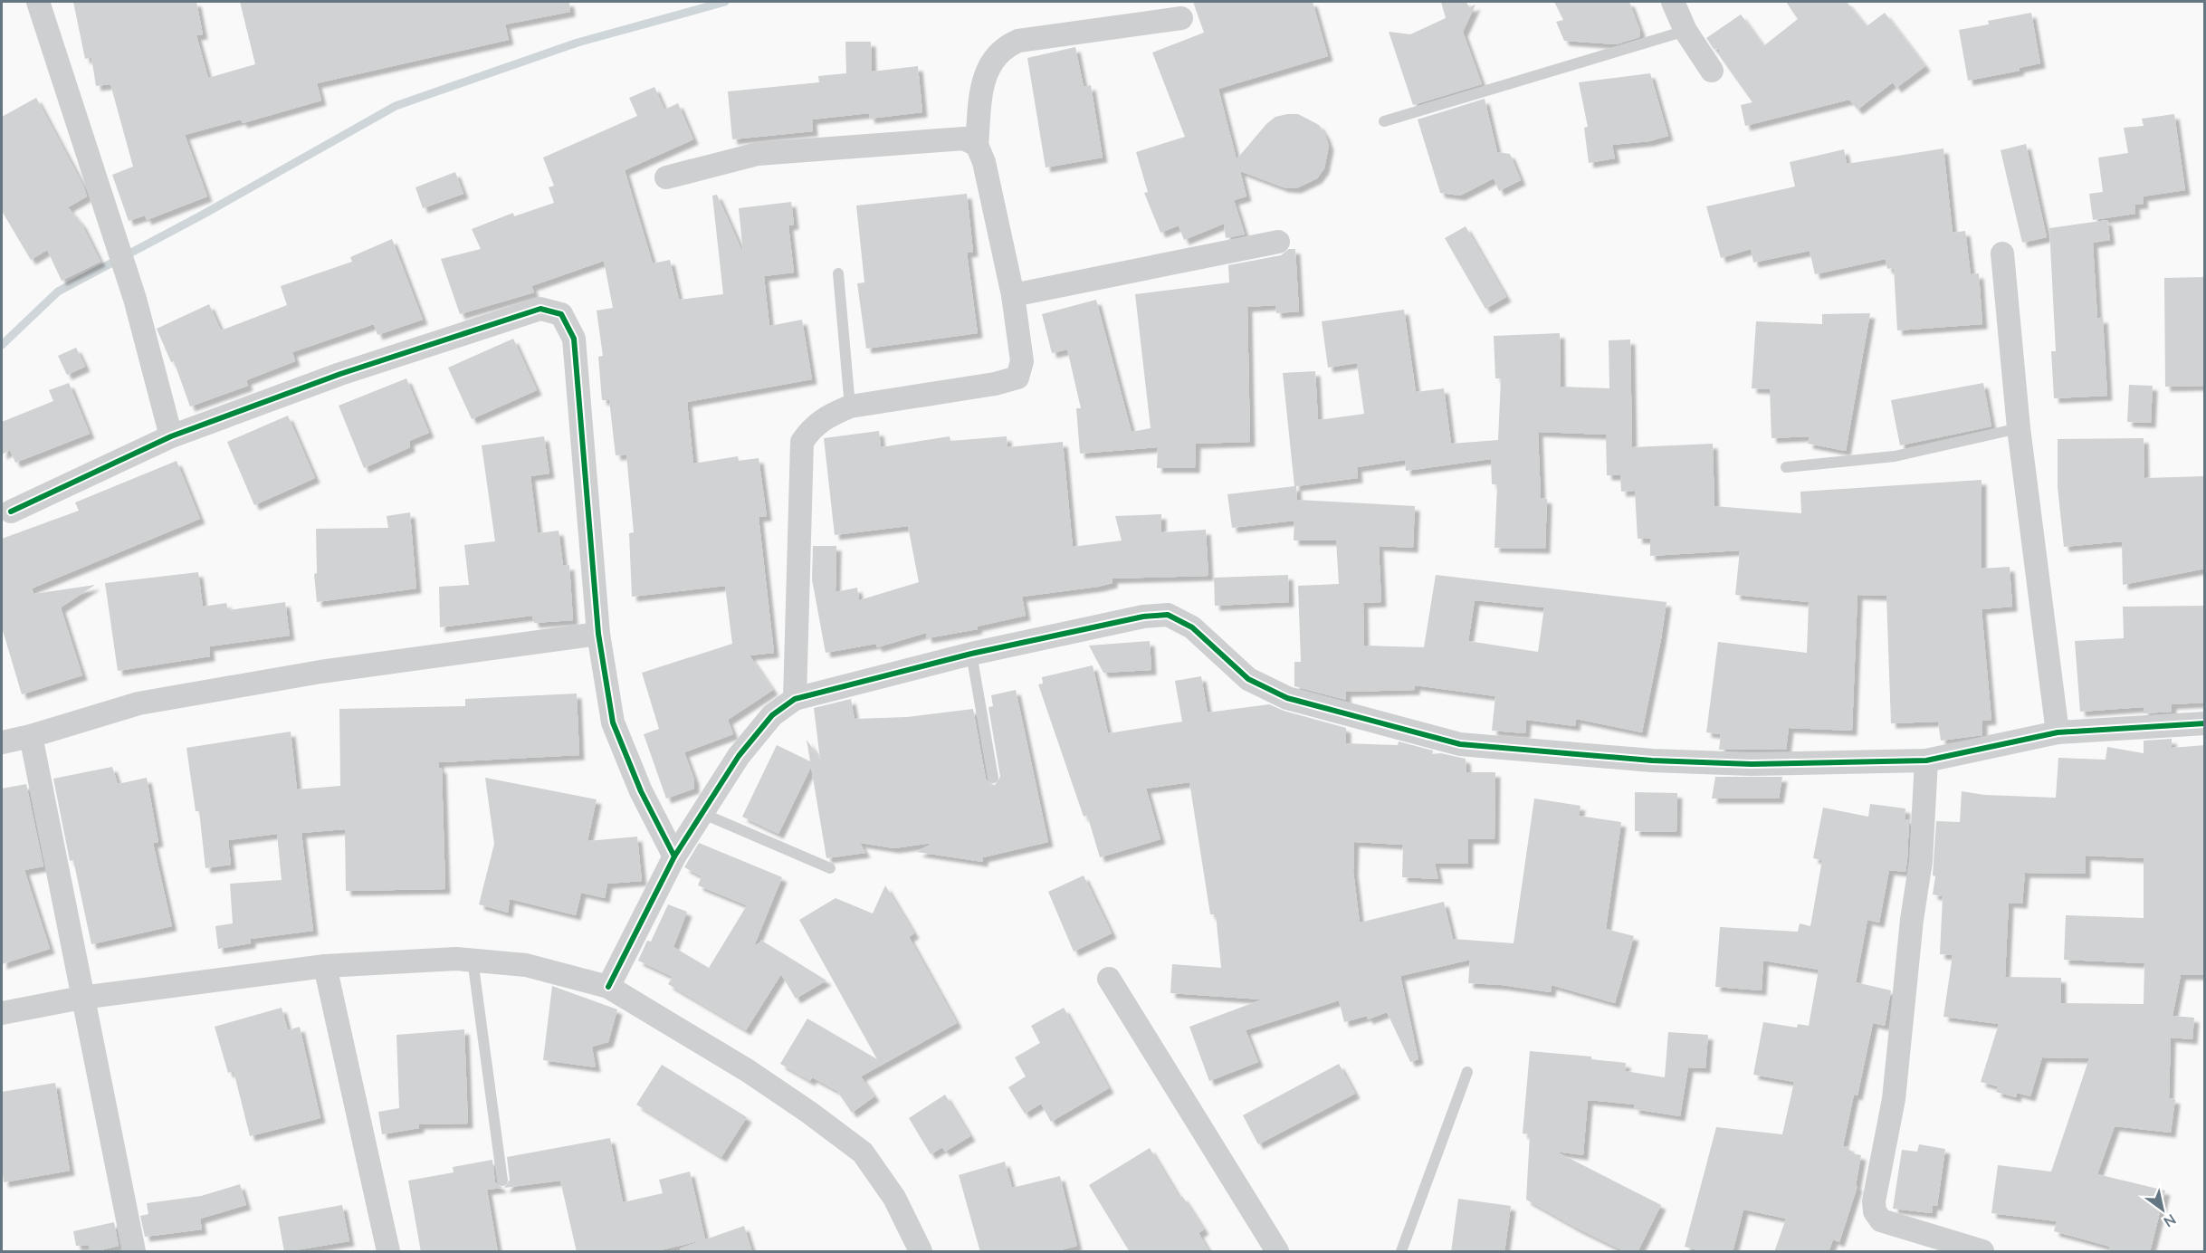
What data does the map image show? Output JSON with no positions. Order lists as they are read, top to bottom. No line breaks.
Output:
{"north":"bottom right"}
